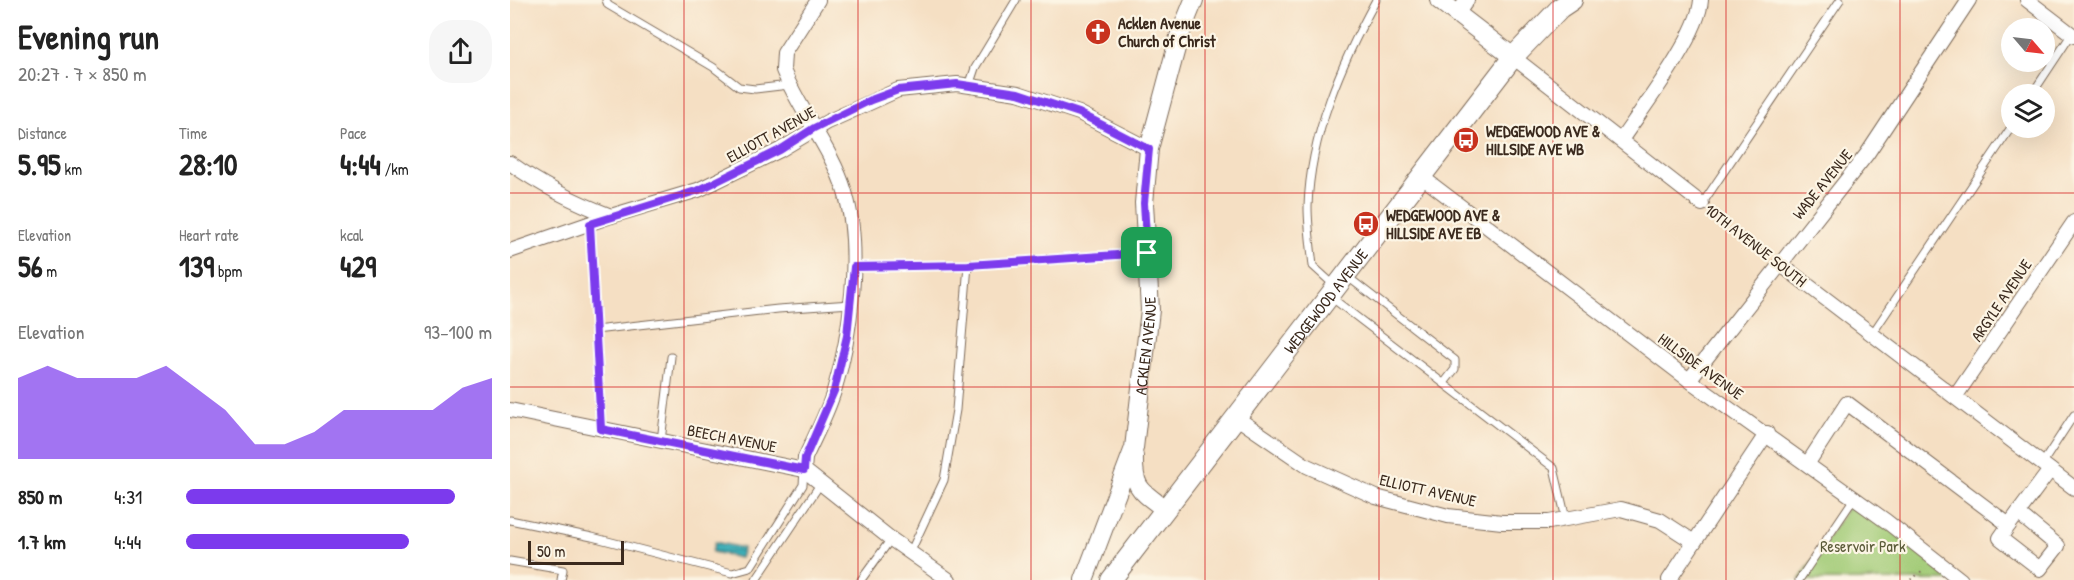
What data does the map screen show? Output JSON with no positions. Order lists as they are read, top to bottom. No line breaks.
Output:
{"streets":{"main road":["WEDGEWOOD AVENUE"],"street":["ELLIOTT AVENUE","WADE AVENUE","10TH AVENUE SOUTH","ARGYLE AVENUE","ACKLEN AVENUE","HILLSIDE AVENUE","BEECH AVENUE"]},"crossings":[["ELLIOTT AVENUE","WEDGEWOOD AVENUE"],["ELLIOTT AVENUE","ACKLEN AVENUE"],["WADE AVENUE","10TH AVENUE SOUTH"],["WADE AVENUE","HILLSIDE AVENUE"],["10TH AVENUE SOUTH","ARGYLE AVENUE"],["10TH AVENUE SOUTH","WEDGEWOOD AVENUE"],["WEDGEWOOD AVENUE","HILLSIDE AVENUE"]],"parks":["Reservoir Park"],"places":{"church":["Acklen Avenue Church of Christ"],"bus stop":["WEDGEWOOD AVE & HILLSIDE AVE WB","WEDGEWOOD AVE & HILLSIDE AVE EB"]},"scale_bar":"50 m","north":"bottom right","page":{"heading":["Evening run","20:27 · 7 × 850 m"],"stats":[["Distance","5.95 km"],["Time","28:10"],["Pace","4:44 /km"],["Elevation","56 m"],["Heart rate","139 bpm"],["kcal","429"]],"chart":["Elevation","93–100 m"],"list":[{"name":"850 m","note":"4:31"},{"name":"1.7 km","note":"4:44"}],"scale":"50 m"}}
